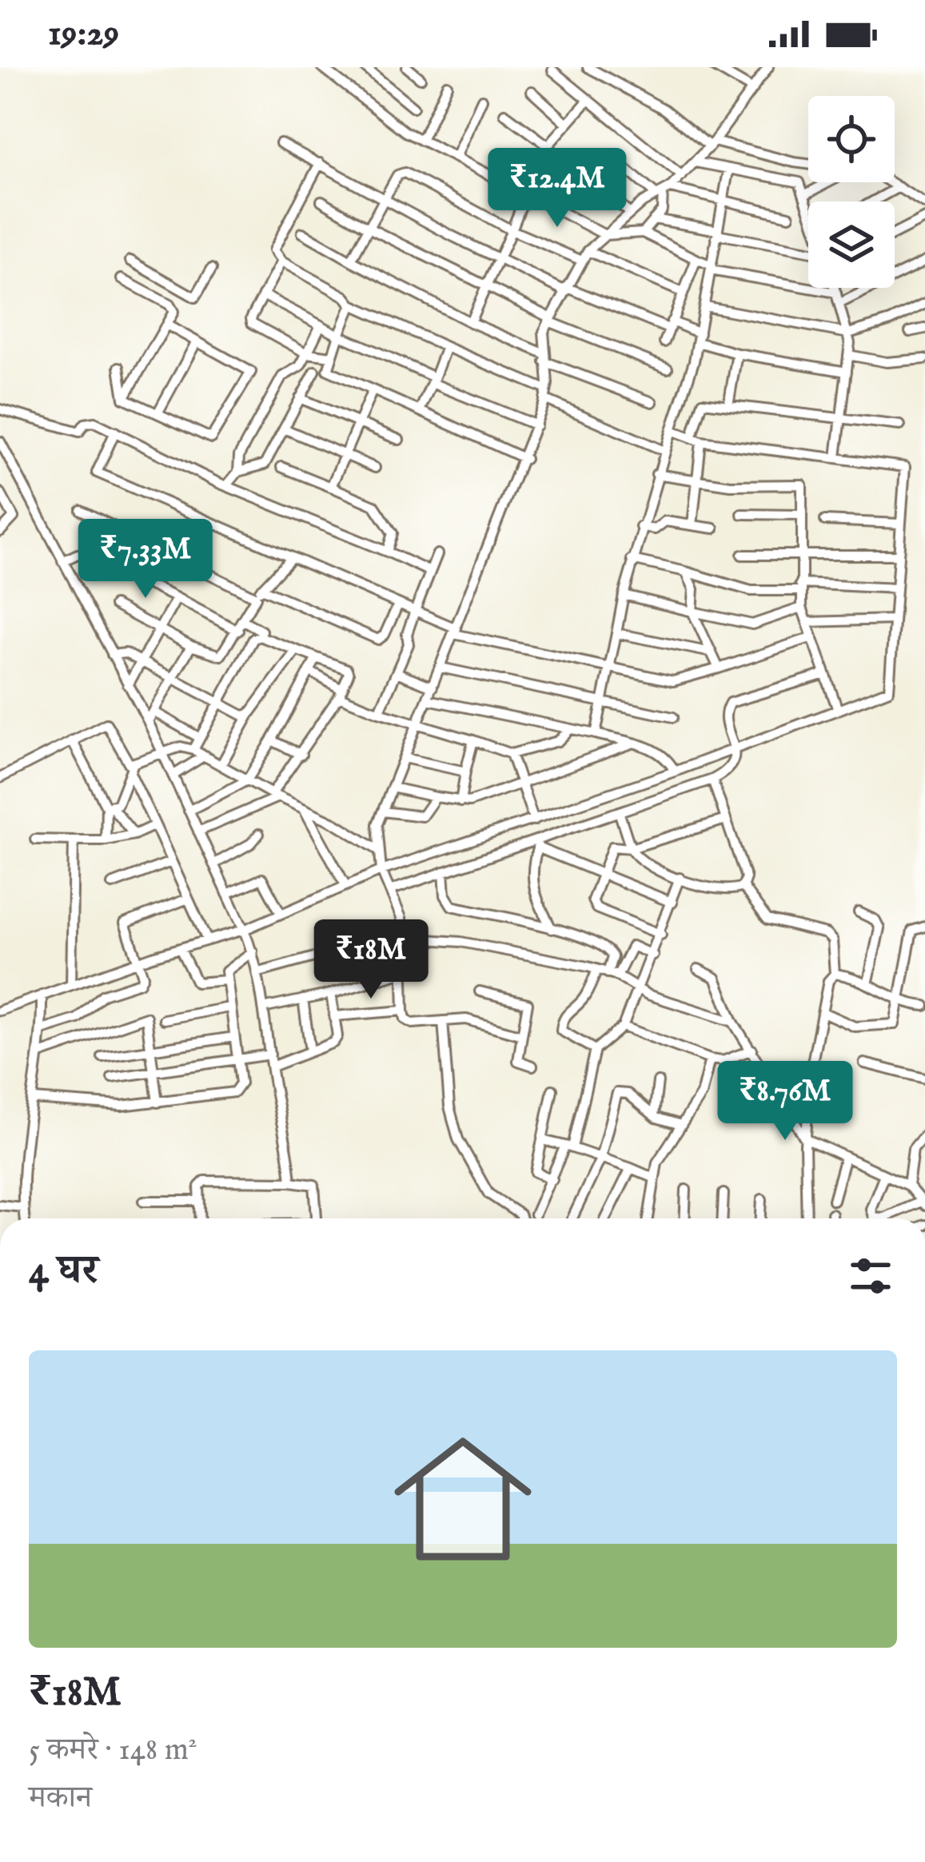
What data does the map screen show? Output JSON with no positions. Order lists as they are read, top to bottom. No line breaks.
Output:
{"page":{"status":"19:29","price":["₹12.4M","₹7.33M","₹18M","₹8.76M"],"heading":"4 घर","list":[{"name":"₹18M","note":"5 कमरे · 148 m² · मकान"}]}}
